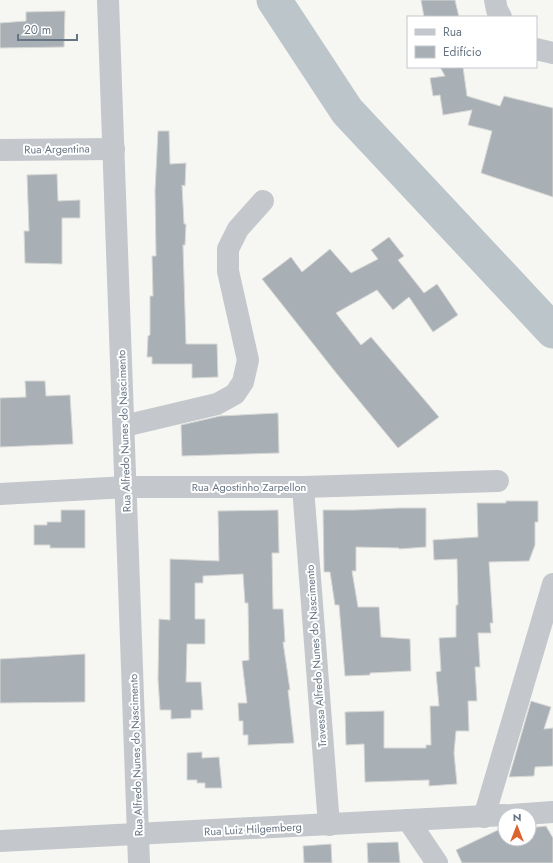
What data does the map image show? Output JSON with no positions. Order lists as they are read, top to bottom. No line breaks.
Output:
{"streets":{"street":["Rua Argentina","Rua Alfredo Nunes do Nascimento","Rua Agostinho Zarpellon","Travessa Alfredo Nunes do Nascimento","Rua Luiz Hilgemberg"]},"crossings":[["Rua Argentina","Rua Alfredo Nunes do Nascimento"],["Rua Alfredo Nunes do Nascimento","Rua Agostinho Zarpellon"],["Rua Alfredo Nunes do Nascimento","Rua Luiz Hilgemberg"],["Rua Agostinho Zarpellon","Travessa Alfredo Nunes do Nascimento"],["Travessa Alfredo Nunes do Nascimento","Rua Luiz Hilgemberg"]],"legend":["Rua","Edifício"],"scale_bar":"20 m","north":"top"}
